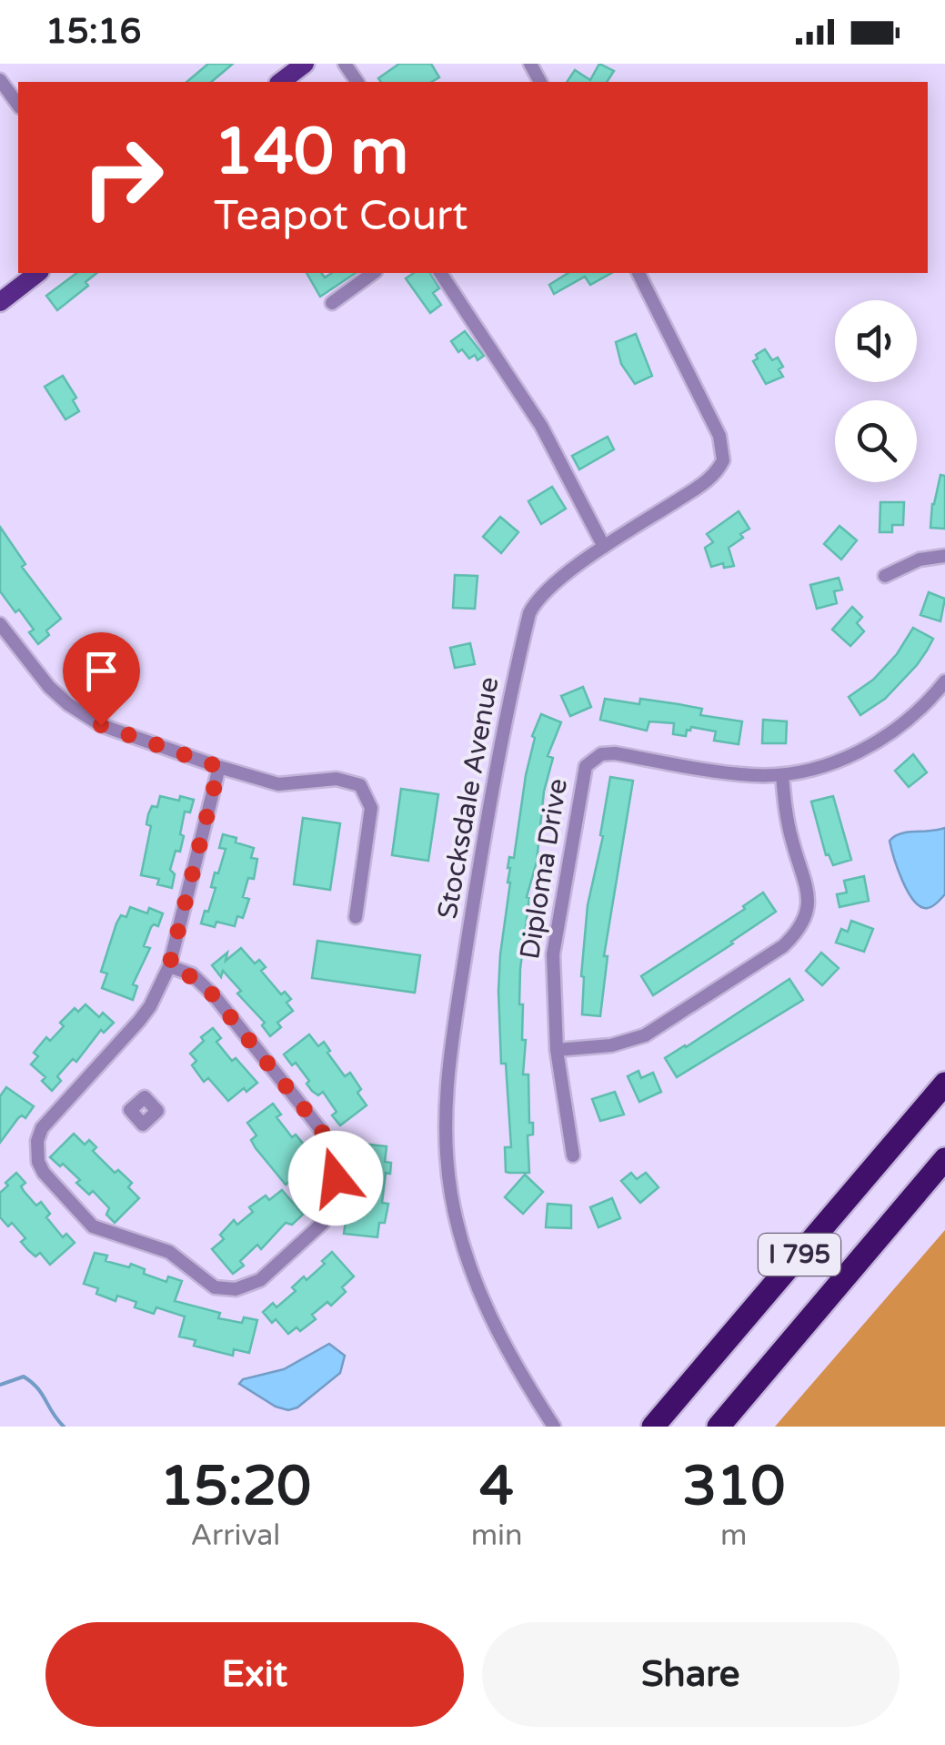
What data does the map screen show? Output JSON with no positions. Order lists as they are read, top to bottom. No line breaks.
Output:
{"streets":{"highway":["I 795"],"street":["Stocksdale Avenue","Diploma Drive"]},"page":{"status":"15:16","turn":["140 m","Teapot Court"],"eta":["15:20","Arrival","4","min","310","m"],"buttons":["Exit","Share"]}}
